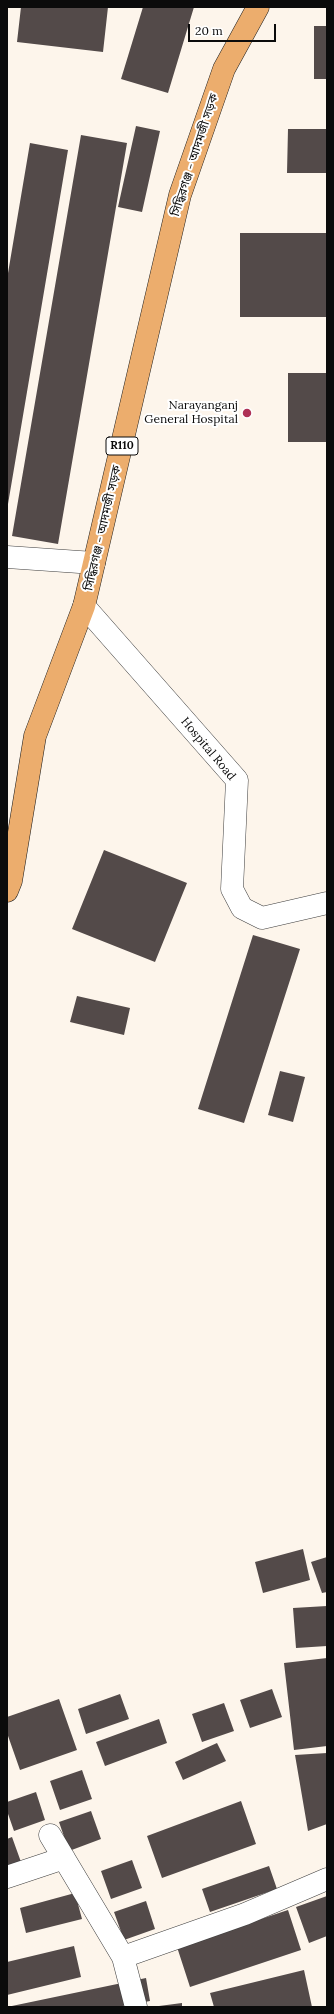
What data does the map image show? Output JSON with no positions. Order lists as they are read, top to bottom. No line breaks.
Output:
{"streets":{"main road":["সিদ্ধিরগঞ্জ - আদমজী সড়ক","R110"],"street":["Hospital Road"]},"crossings":[["সিদ্ধিরগঞ্জ - আদমজী সড়ক","Hospital Road"]],"places":["Narayanganj General Hospital"],"scale_bar":"20 m"}
